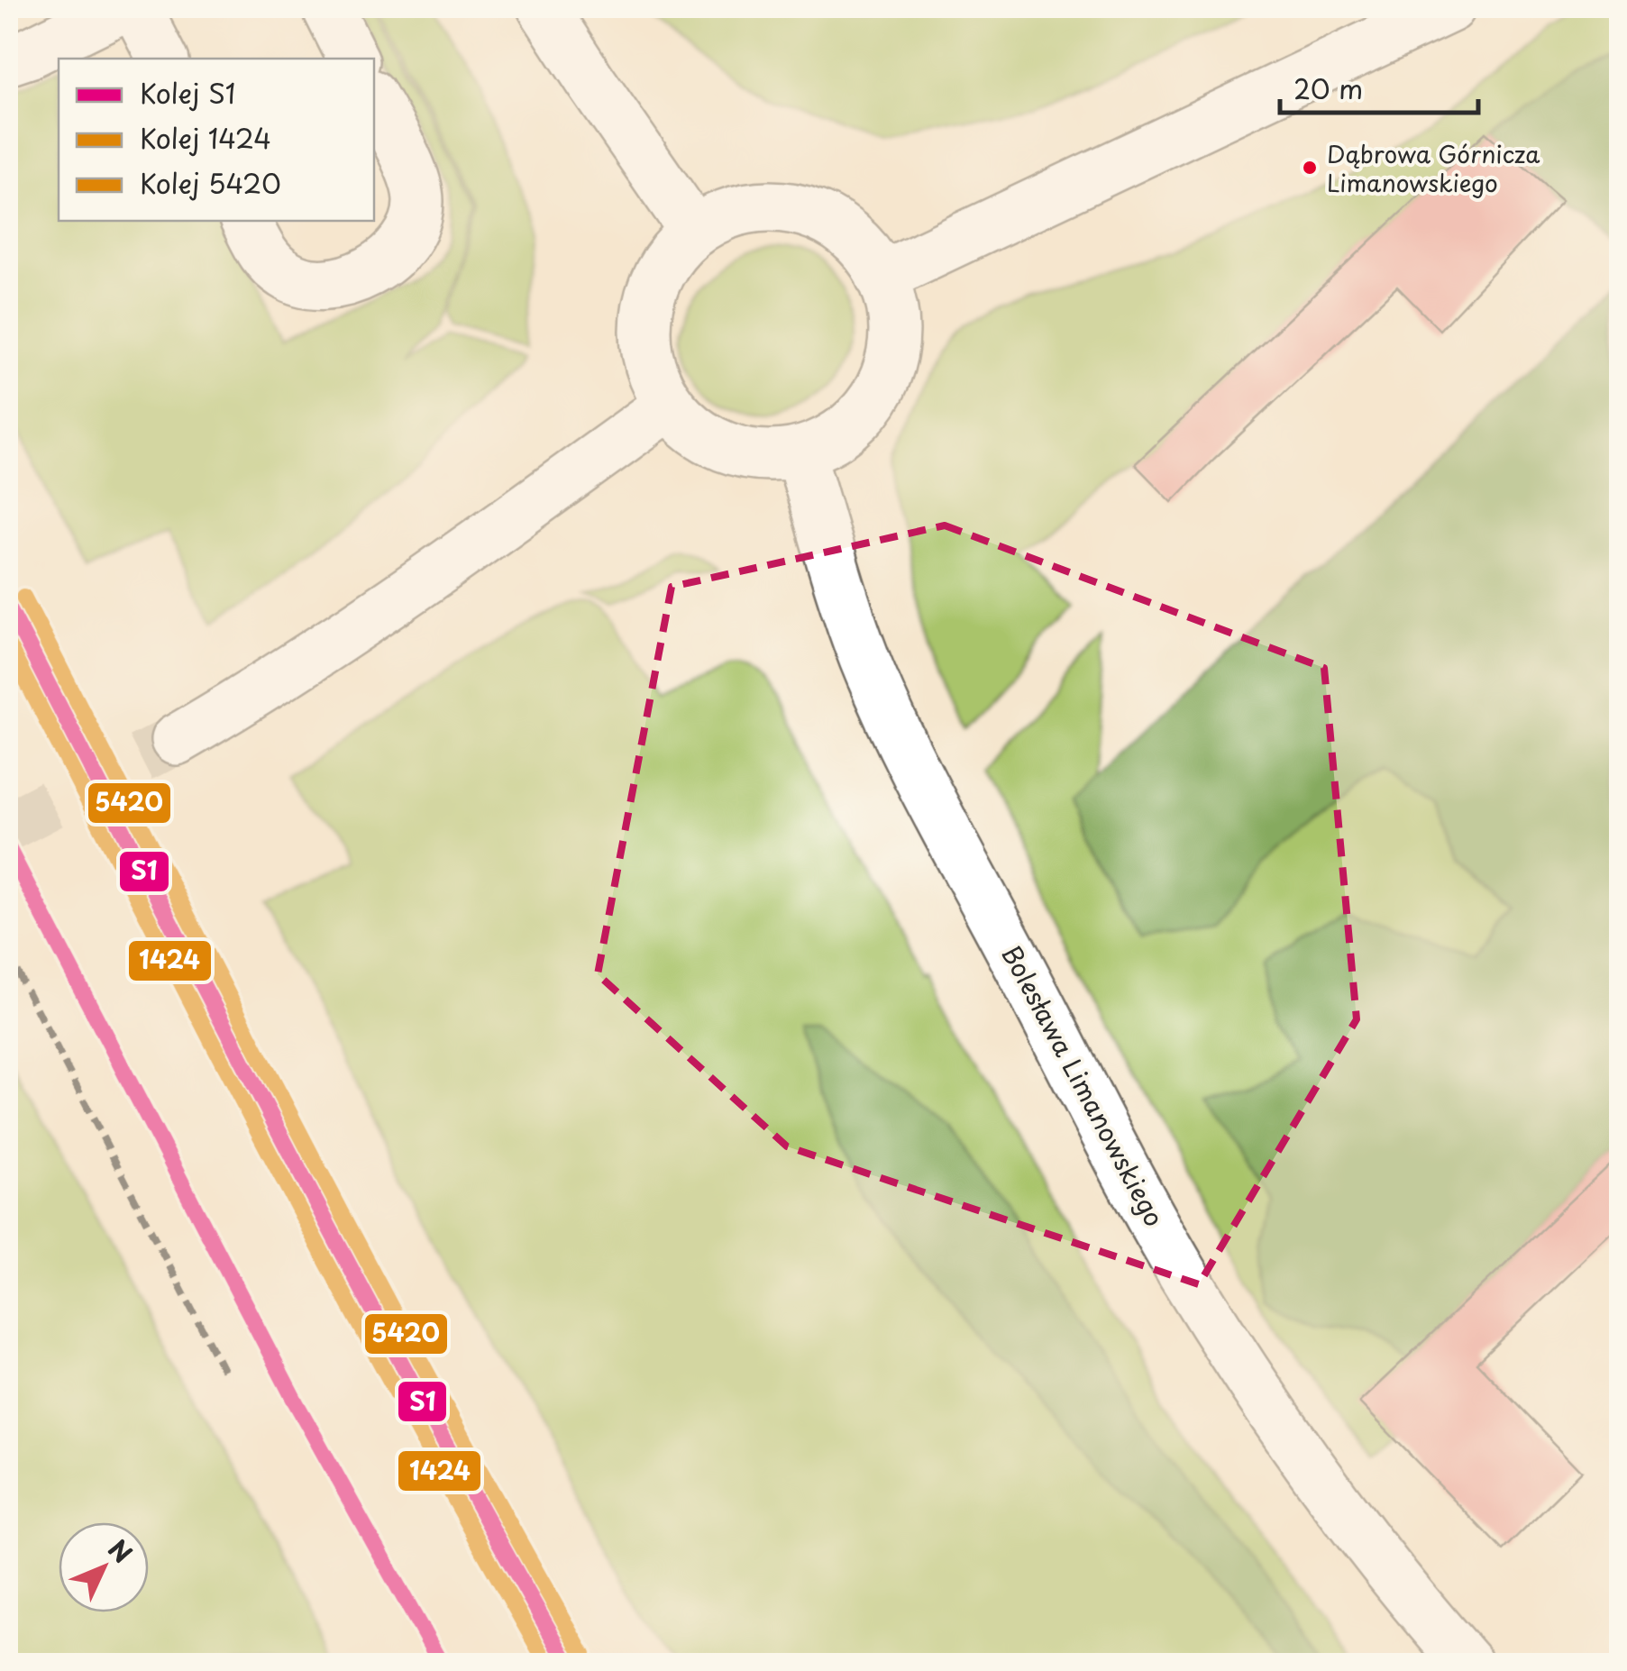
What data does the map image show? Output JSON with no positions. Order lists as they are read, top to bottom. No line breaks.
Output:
{"streets":{"street":["Bolesława Limanowskiego"]},"places":["Dąbrowa Górnicza Limanowskiego"],"lines":["rail line 5420","rail line S1","rail line 1424"],"legend":["Kolej S1","Kolej 1424","Kolej 5420"],"scale_bar":"20 m","north":"top right"}
